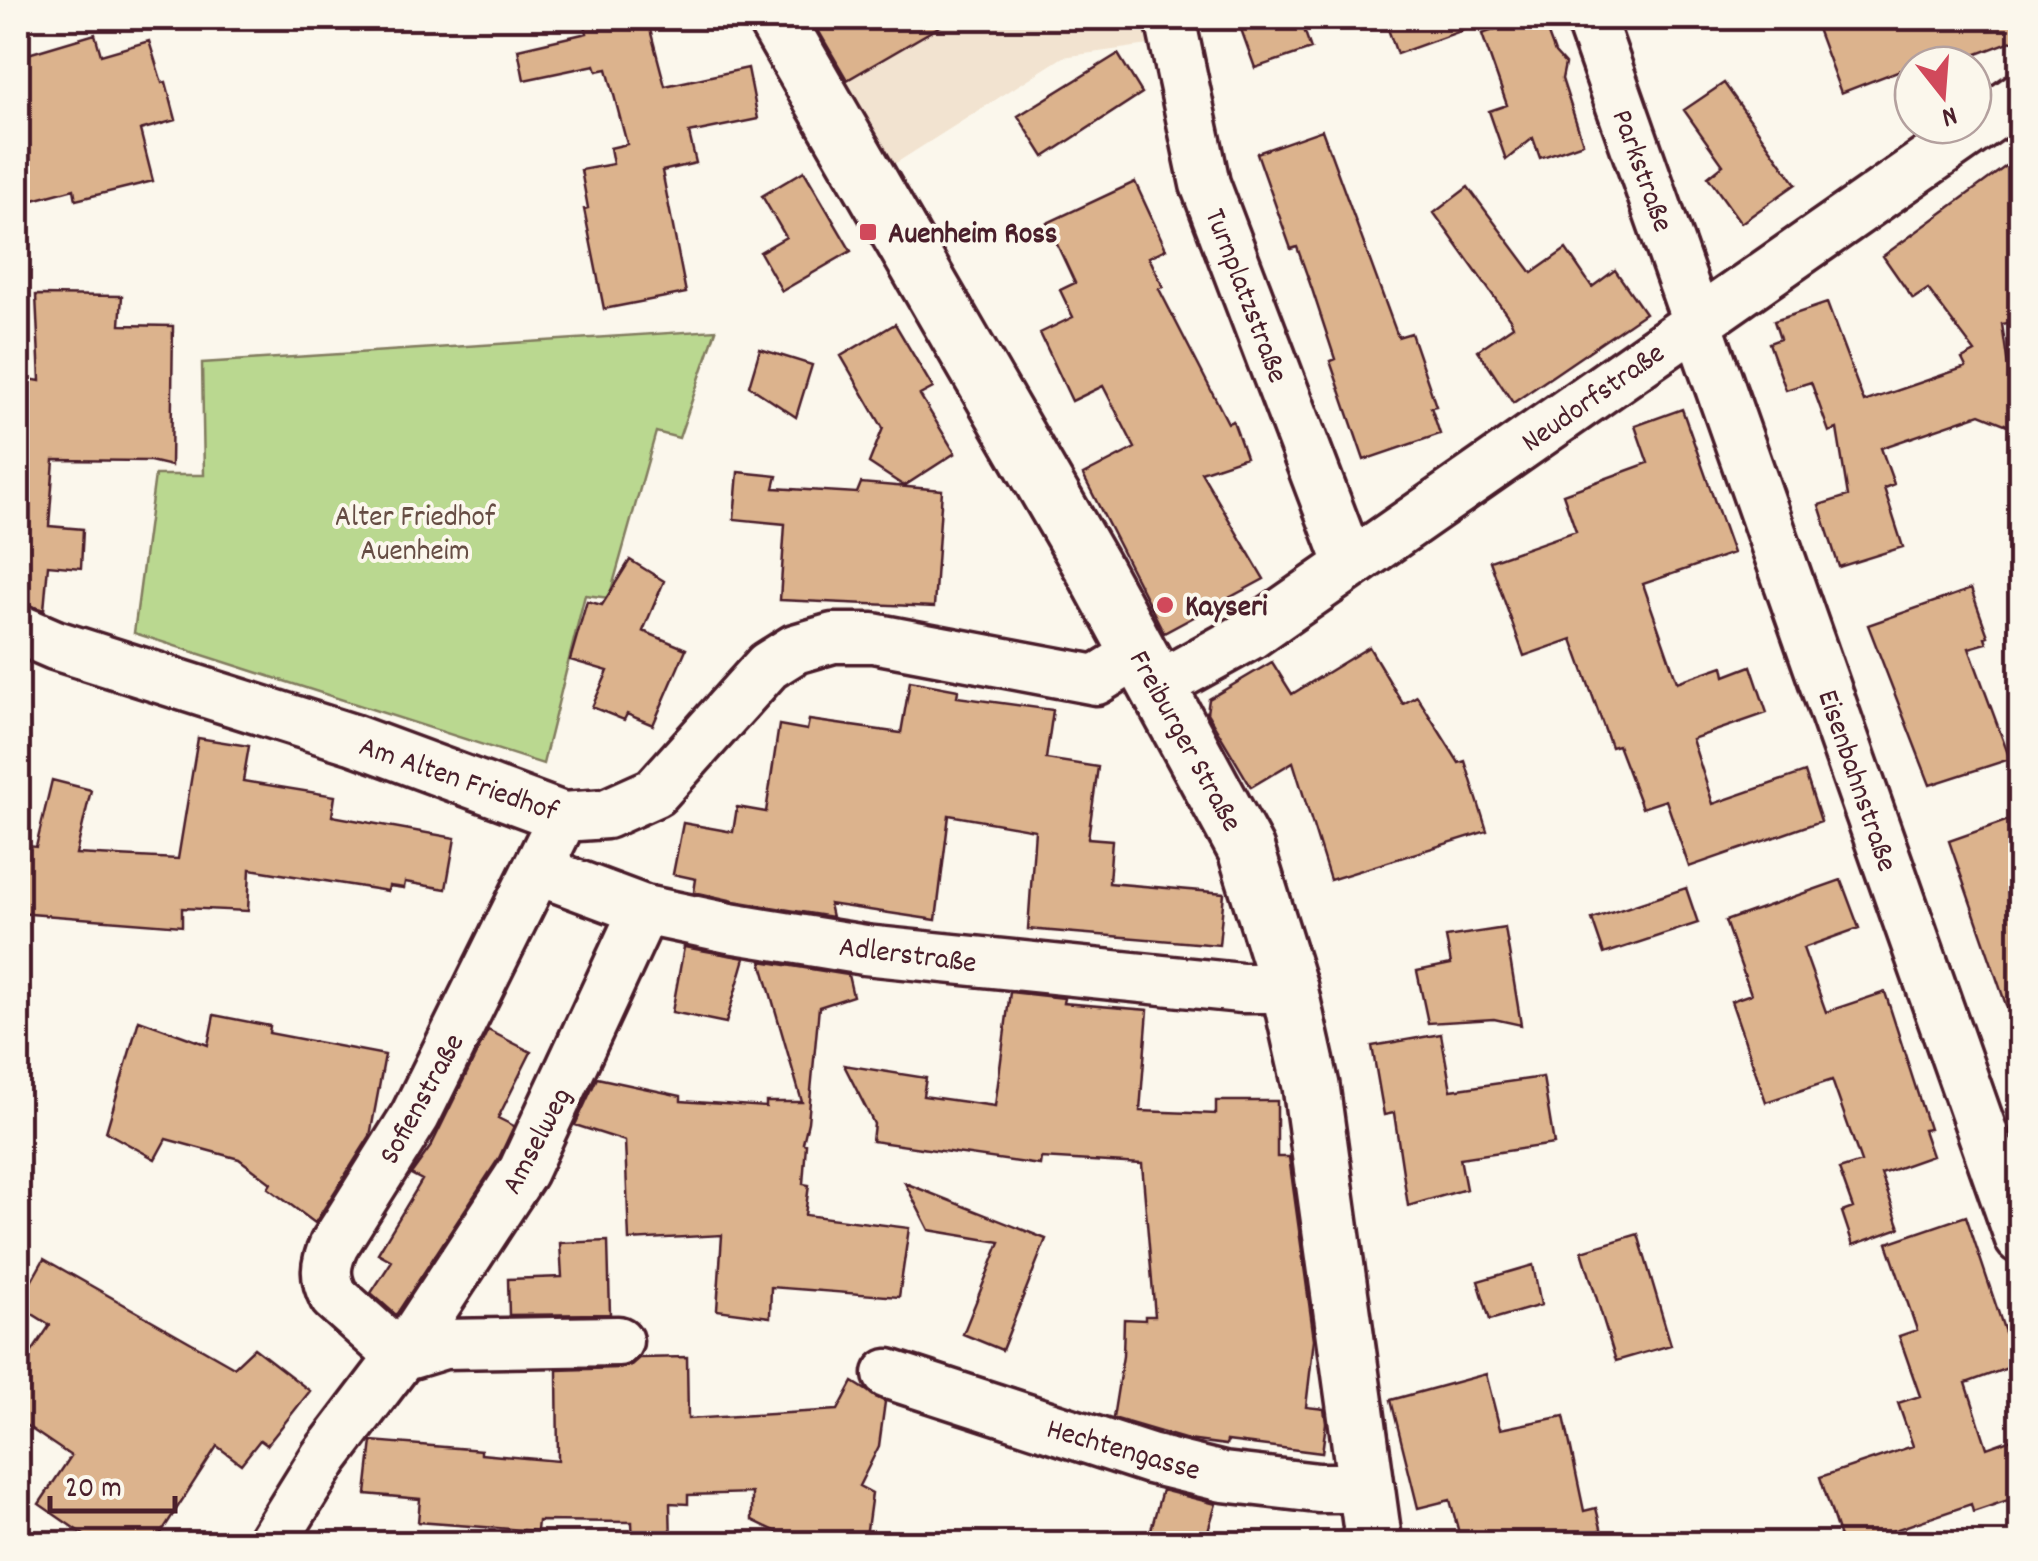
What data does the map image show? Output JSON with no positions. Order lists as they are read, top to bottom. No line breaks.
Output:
{"streets":{"street":["Parkstraße","Turnplatzstraße","Neudorfstraße","Freiburger Straße","Am Alten Friedhof","Eisenbahnstraße","Adlerstraße","Sofienstraße","Amselweg","Hechtengasse"]},"crossings":[["Parkstraße","Neudorfstraße"],["Parkstraße","Eisenbahnstraße"],["Turnplatzstraße","Neudorfstraße"],["Neudorfstraße","Freiburger Straße"],["Neudorfstraße","Am Alten Friedhof"],["Neudorfstraße","Eisenbahnstraße"],["Freiburger Straße","Am Alten Friedhof"],["Freiburger Straße","Adlerstraße"],["Freiburger Straße","Hechtengasse"],["Am Alten Friedhof","Sofienstraße"],["Adlerstraße","Sofienstraße"],["Adlerstraße","Amselweg"],["Sofienstraße","Amselweg"]],"parks":["Alter Friedhof Auenheim"],"places":{"transit":["Auenheim Ross"],"other":["Kayseri"]},"scale_bar":"20 m","north":"bottom"}
